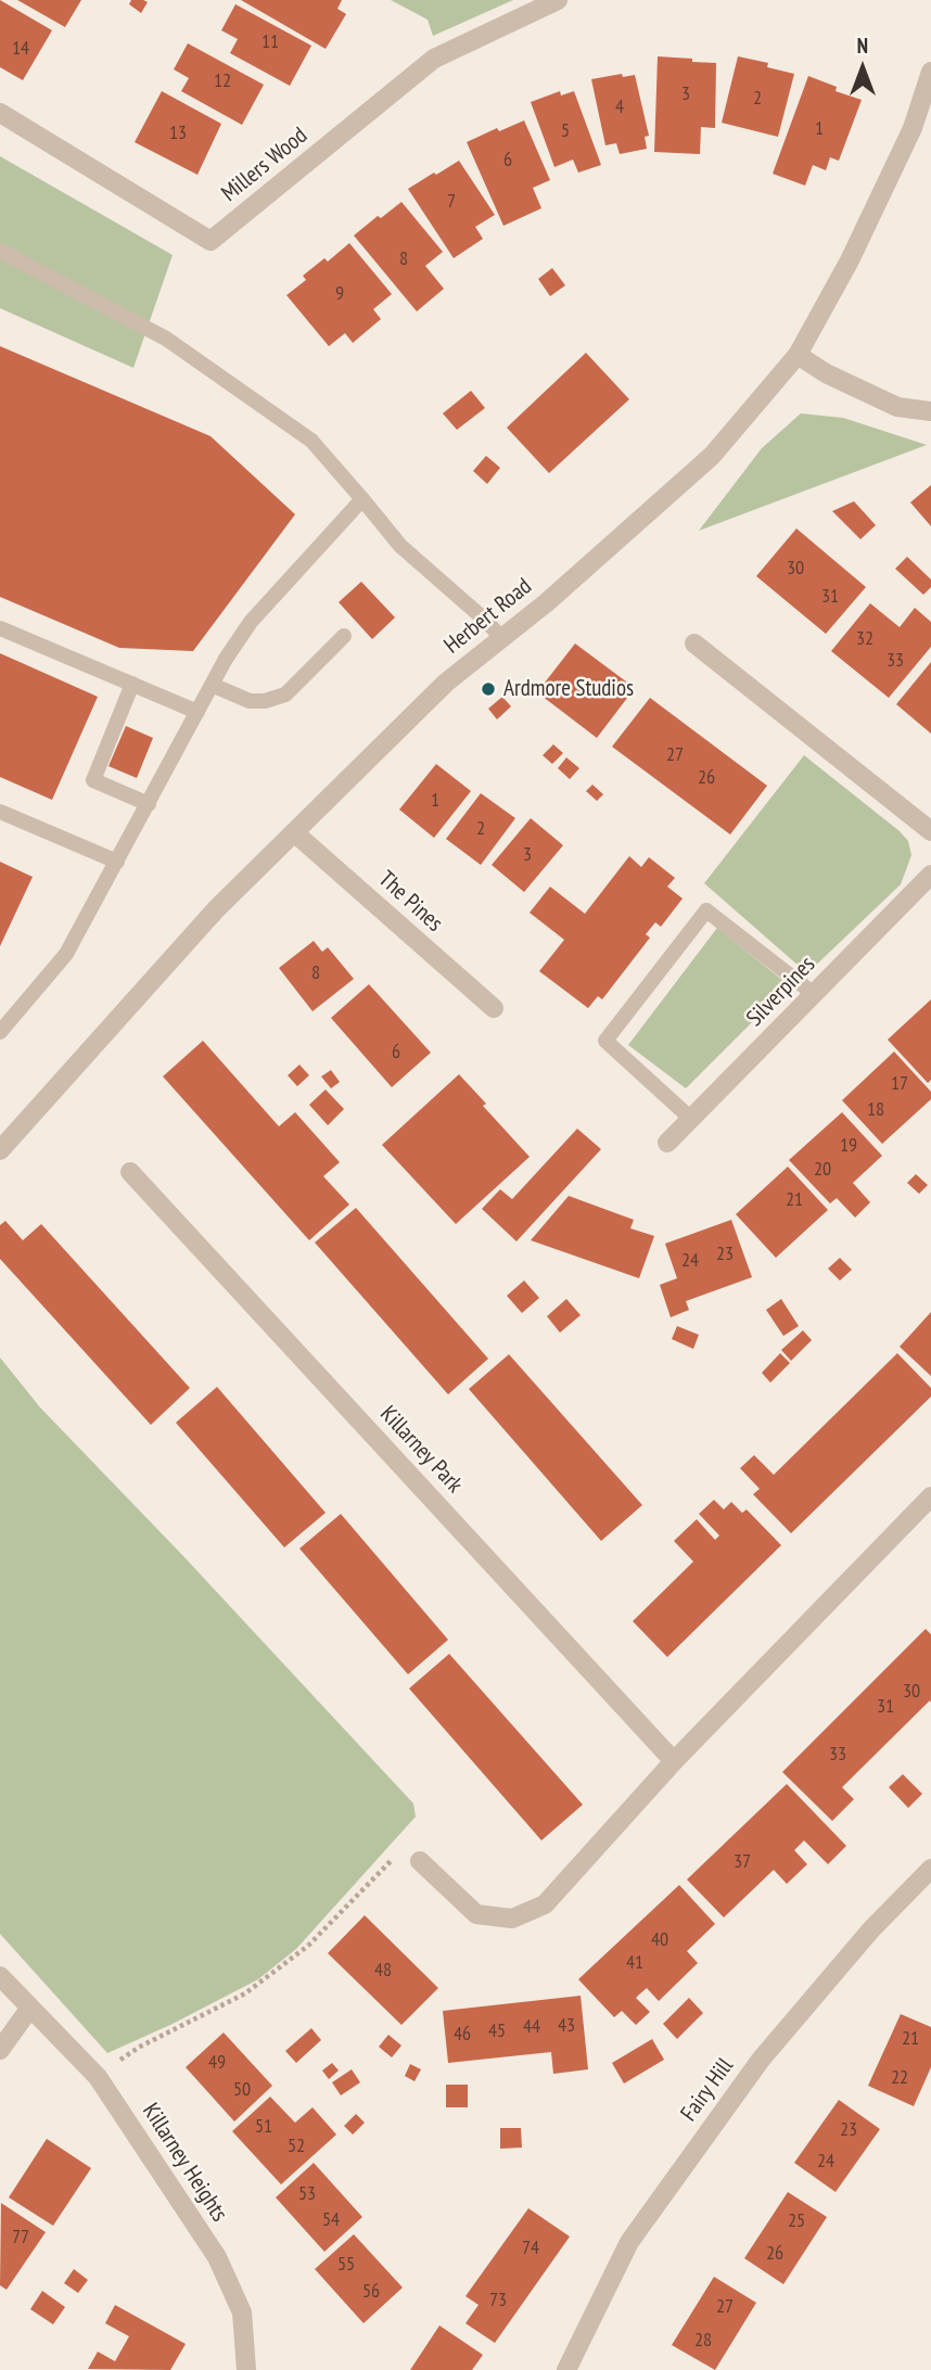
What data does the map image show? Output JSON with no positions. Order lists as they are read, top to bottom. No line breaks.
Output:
{"streets":{"street":["Millers Wood","Herbert Road","The Pines","Silverpines","Killarney Park","Fairy Hill","Killarney Heights"]},"crossings":[["Herbert Road","The Pines"]],"places":["Ardmore Studios"],"house_numbers":["11","14","12","3","2","4","1","5","13","6","7","8","9","30","31","32","33","27","26","1","2","3","8","6","17","18","19","20","21","23","24","30","31","33","37","40","41","48","43","44","45","46","21","49","22","50","51","23","52","24","53","54","25","77","74","26","55","56","73","27","28"],"north":"top"}
